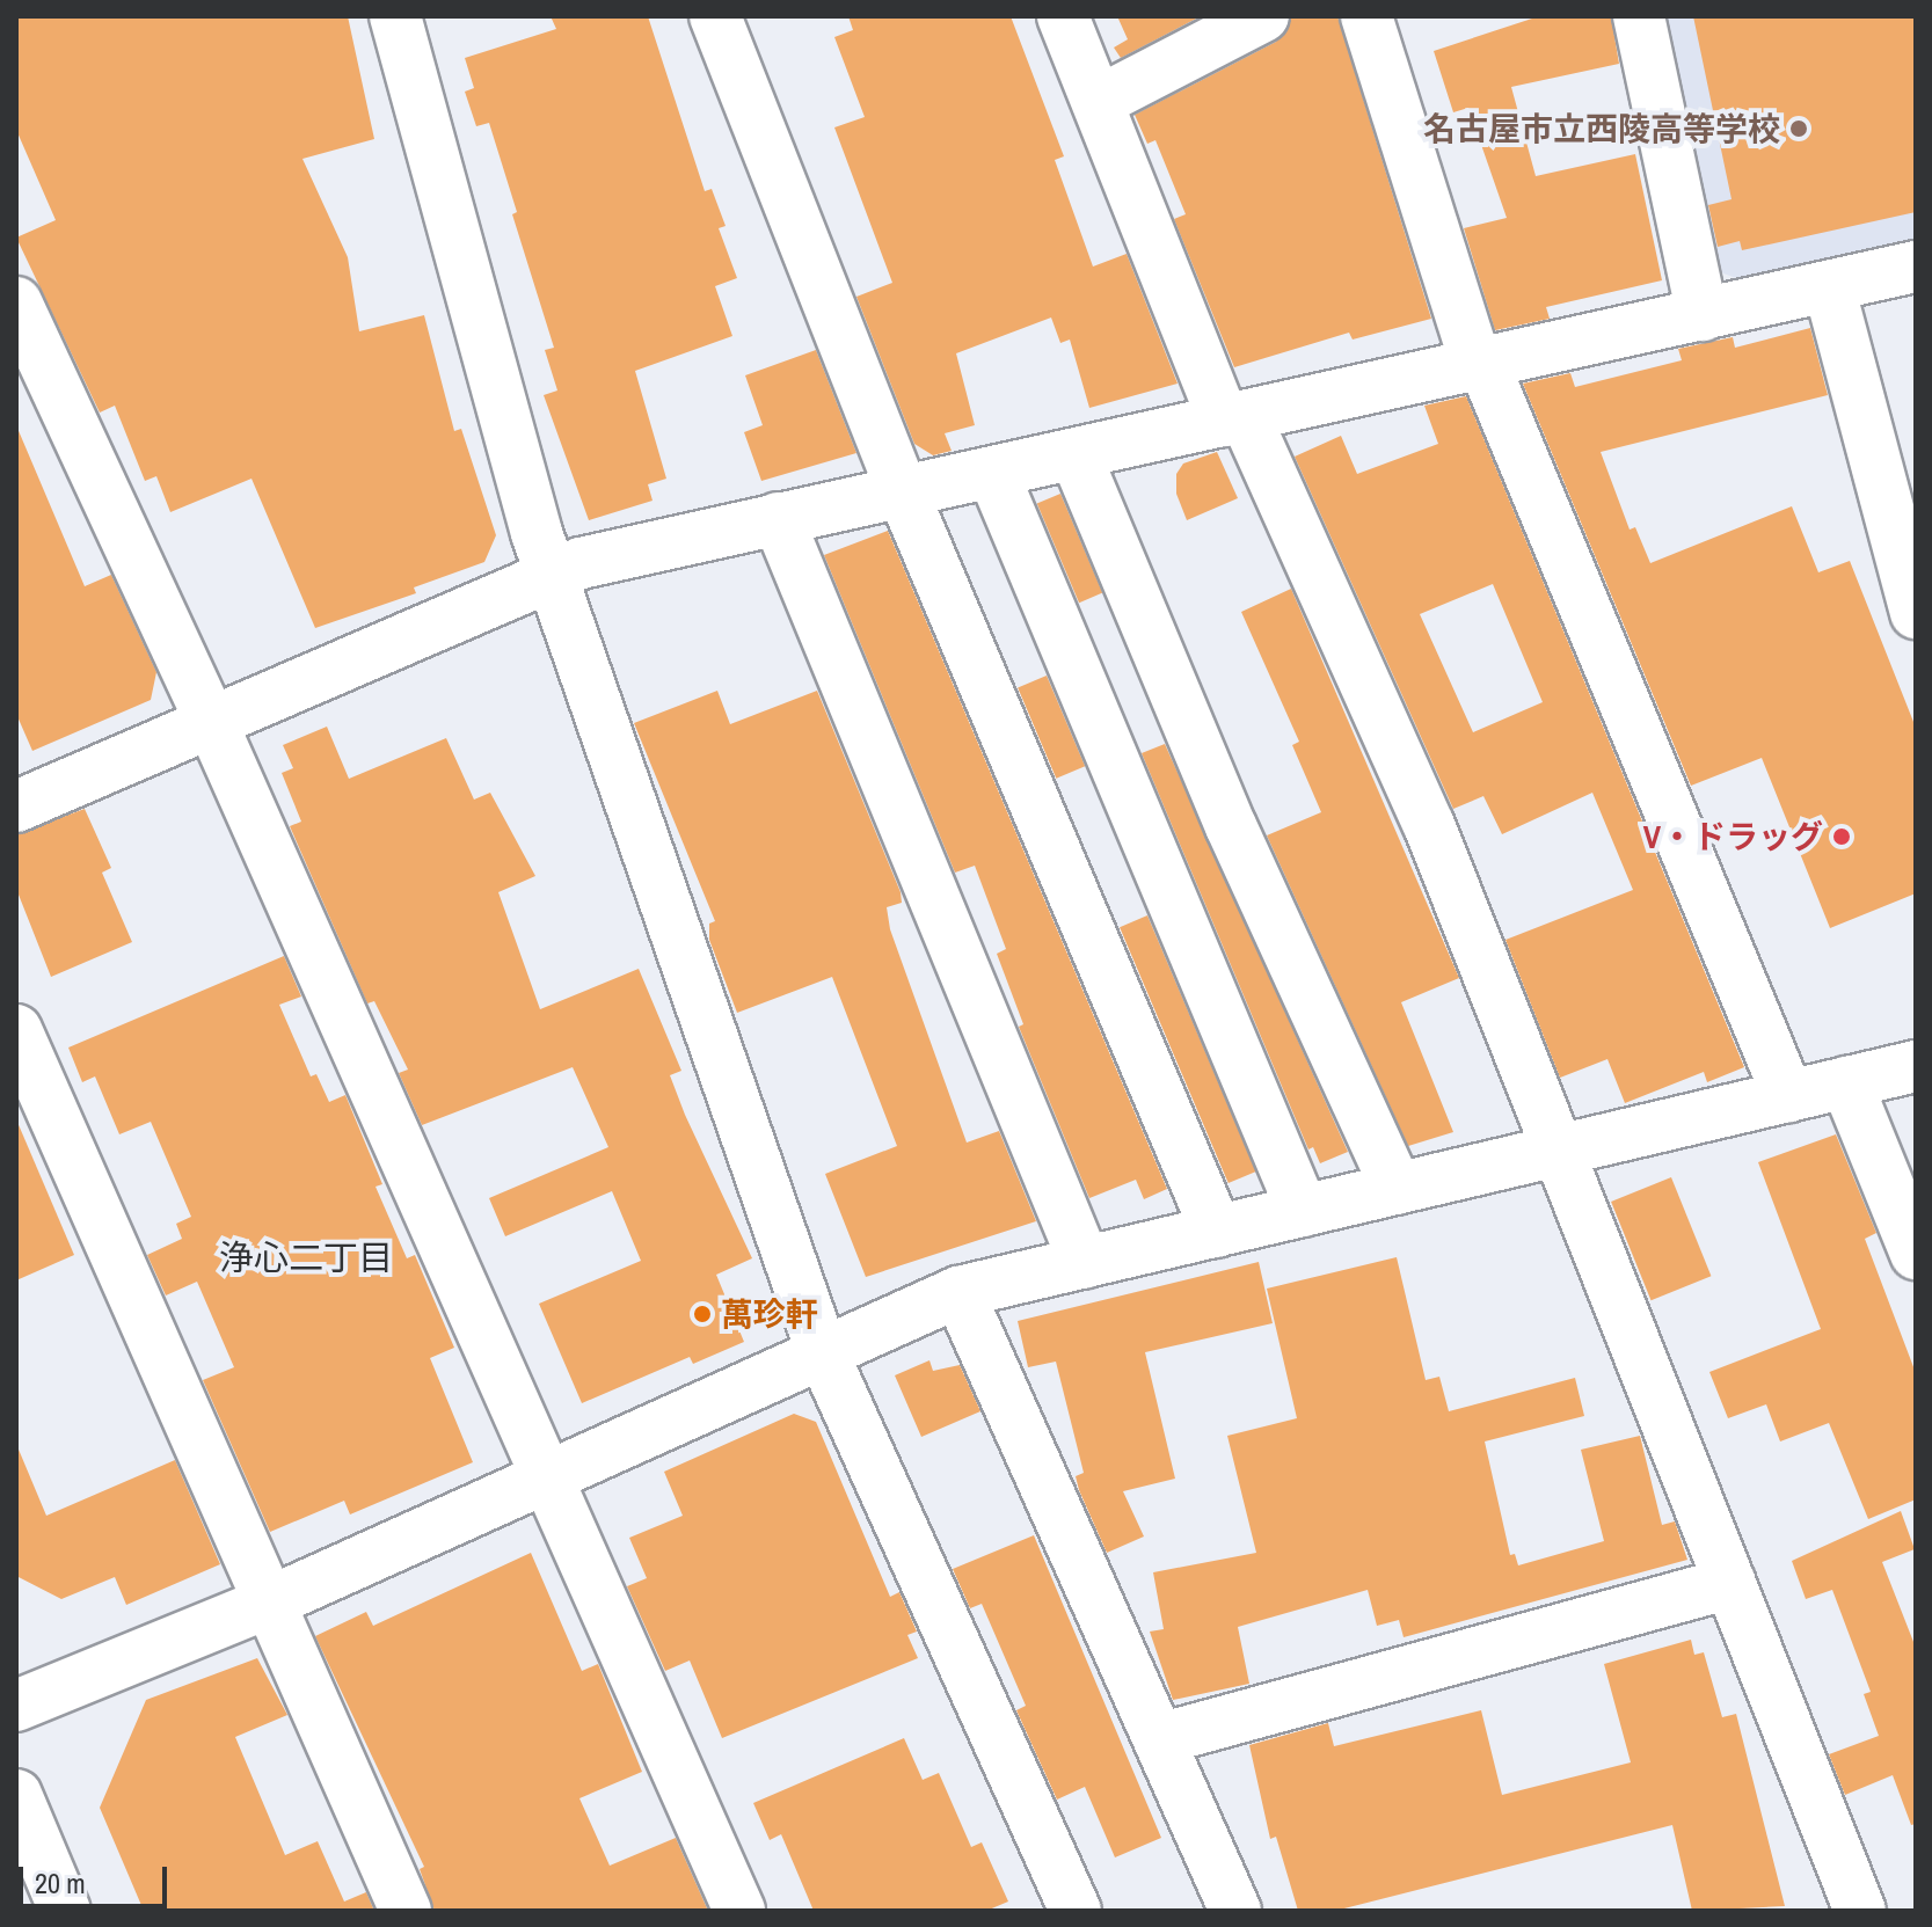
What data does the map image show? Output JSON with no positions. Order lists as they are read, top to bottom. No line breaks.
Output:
{"districts":["浄心二丁目"],"places":["名古屋市立西陵高等学校","V・ドラッグ","萬珍軒"],"scale_bar":"20 m"}
